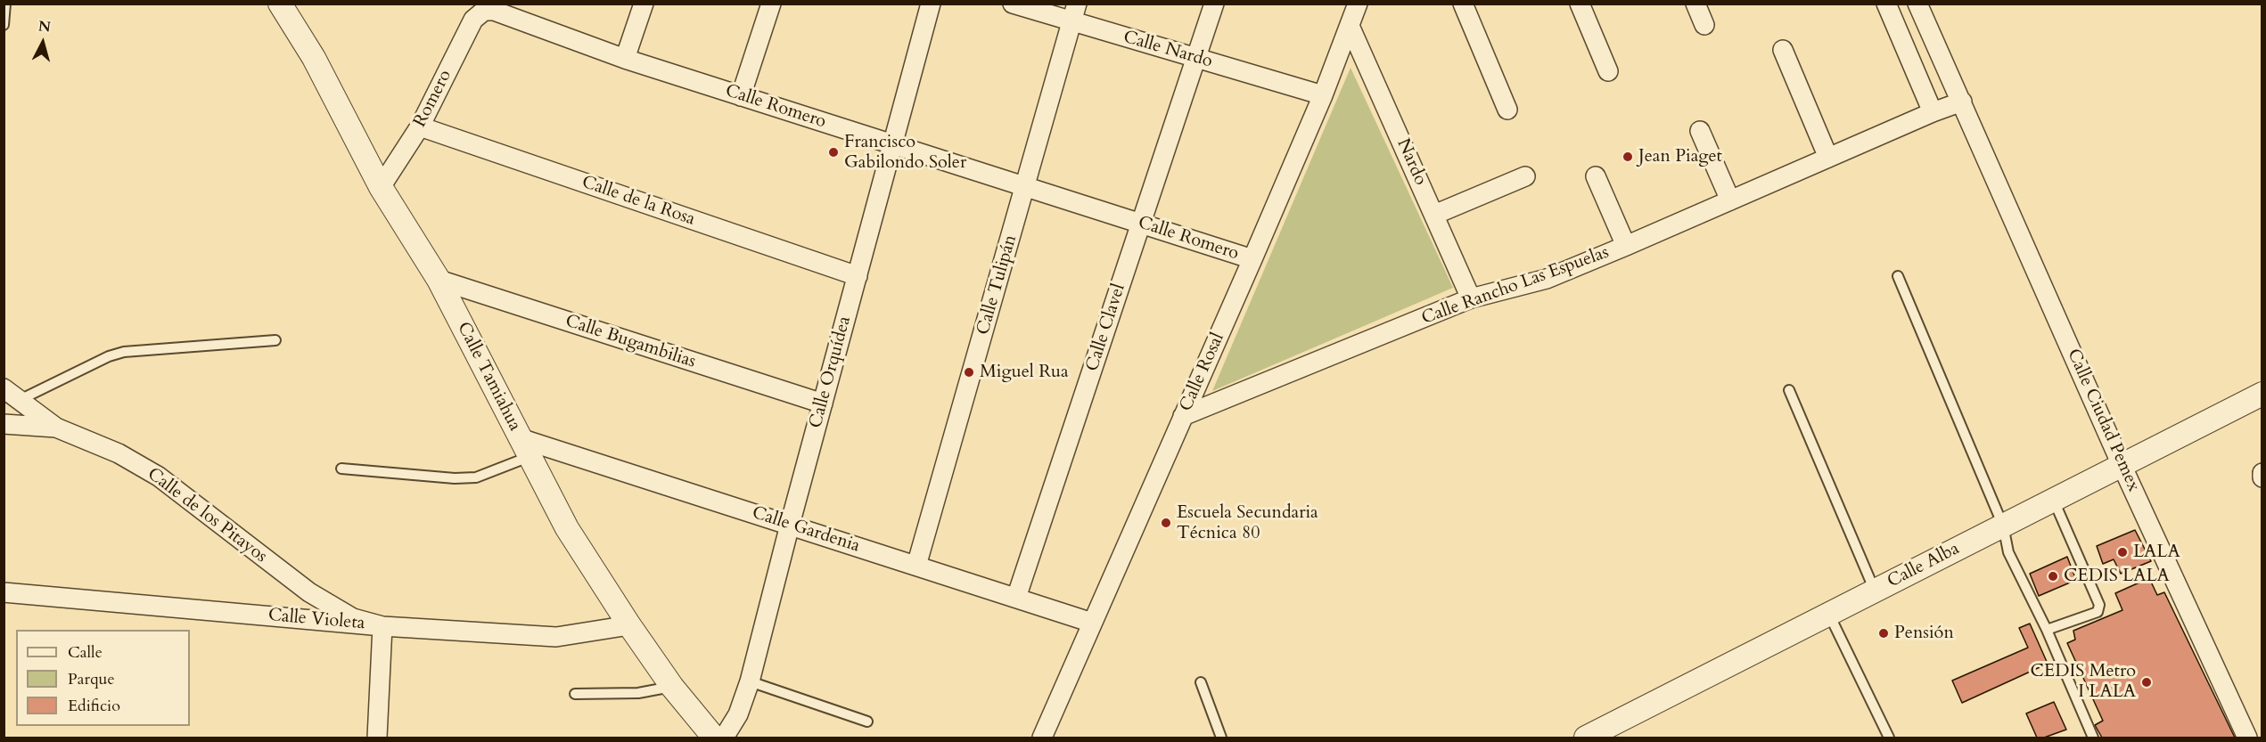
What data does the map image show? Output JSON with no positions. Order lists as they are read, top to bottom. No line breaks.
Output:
{"streets":{"street":["Calle Nardo","Romero","Calle Romero","Nardo","Calle de la Rosa","Calle Tulipán","Calle Rancho Las Espuelas","Calle Clavel","Calle Bugambilias","Calle Orquídea","Calle Rosal","Calle Tamiahua","Calle Ciudad Pemex","Calle de los Pitayos","Calle Gardenia","Calle Alba","Calle Violeta"]},"crossings":[["Calle Nardo","Calle Tulipán"],["Calle Nardo","Calle Clavel"],["Calle Nardo","Calle Rosal"],["Romero","Calle Romero"],["Romero","Calle de la Rosa"],["Romero","Calle Tamiahua"],["Calle Romero","Calle Tulipán"],["Calle Romero","Calle Clavel"],["Calle Romero","Calle Orquídea"],["Calle Romero","Calle Rosal"],["Nardo","Calle Rancho Las Espuelas"],["Nardo","Calle Rosal"],["Calle de la Rosa","Calle Orquídea"],["Calle Tulipán","Calle Gardenia"],["Calle Rancho Las Espuelas","Calle Rosal"],["Calle Clavel","Calle Gardenia"],["Calle Bugambilias","Calle Orquídea"],["Calle Bugambilias","Calle Tamiahua"],["Calle Orquídea","Calle Gardenia"],["Calle Rosal","Calle Gardenia"],["Calle Tamiahua","Calle Gardenia"],["Calle Tamiahua","Calle Violeta"],["Calle Ciudad Pemex","Calle Alba"],["Calle de los Pitayos","Calle Violeta"]],"places":["Francisco Gabilondo Soler","Jean Piaget","Miguel Rua","Escuela Secundaria Técnica 80","LALA","CEDIS LALA","Pensión","CEDIS Metro I LALA"],"legend":["Calle","Parque","Edificio"],"north":"top"}
